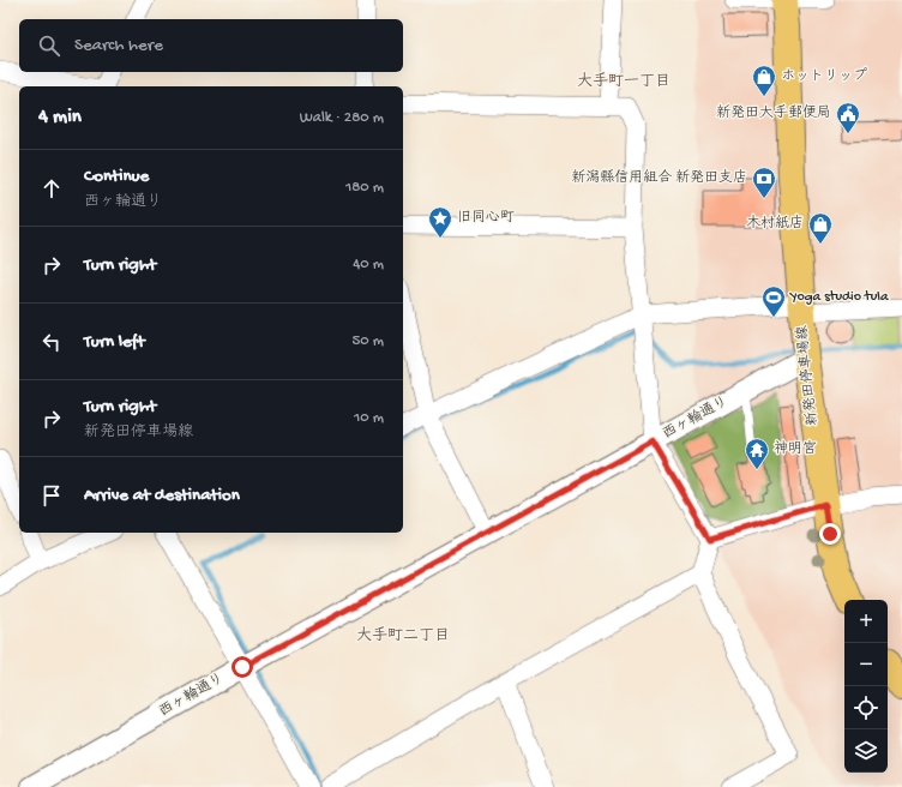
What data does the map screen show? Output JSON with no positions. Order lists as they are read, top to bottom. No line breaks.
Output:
{"streets":{"main road":["新発田停車場線"],"street":["西ヶ輪通り"]},"crossings":[["新発田停車場線","西ヶ輪通り"]],"districts":["大手町一丁目","大手町二丁目"],"places":{"shop":["ホットリップ","木村紙店"],"public building":["新発田大手郵便局"],"bank":["新潟縣信用組合 新発田支店"],"place":["旧同心町"],"sports":["Yoga studio tula"],"temple":["神明宮"]},"page":{"search":"Search here","heading":["4 min","Walk · 280 m"],"list":[["Continue","西ヶ輪通り","180 m"],["Turn right","40 m"],["Turn left","50 m"],["Turn right","新発田停車場線","10 m"],"Arrive at destination"],"map_buttons":["+","−"]}}
